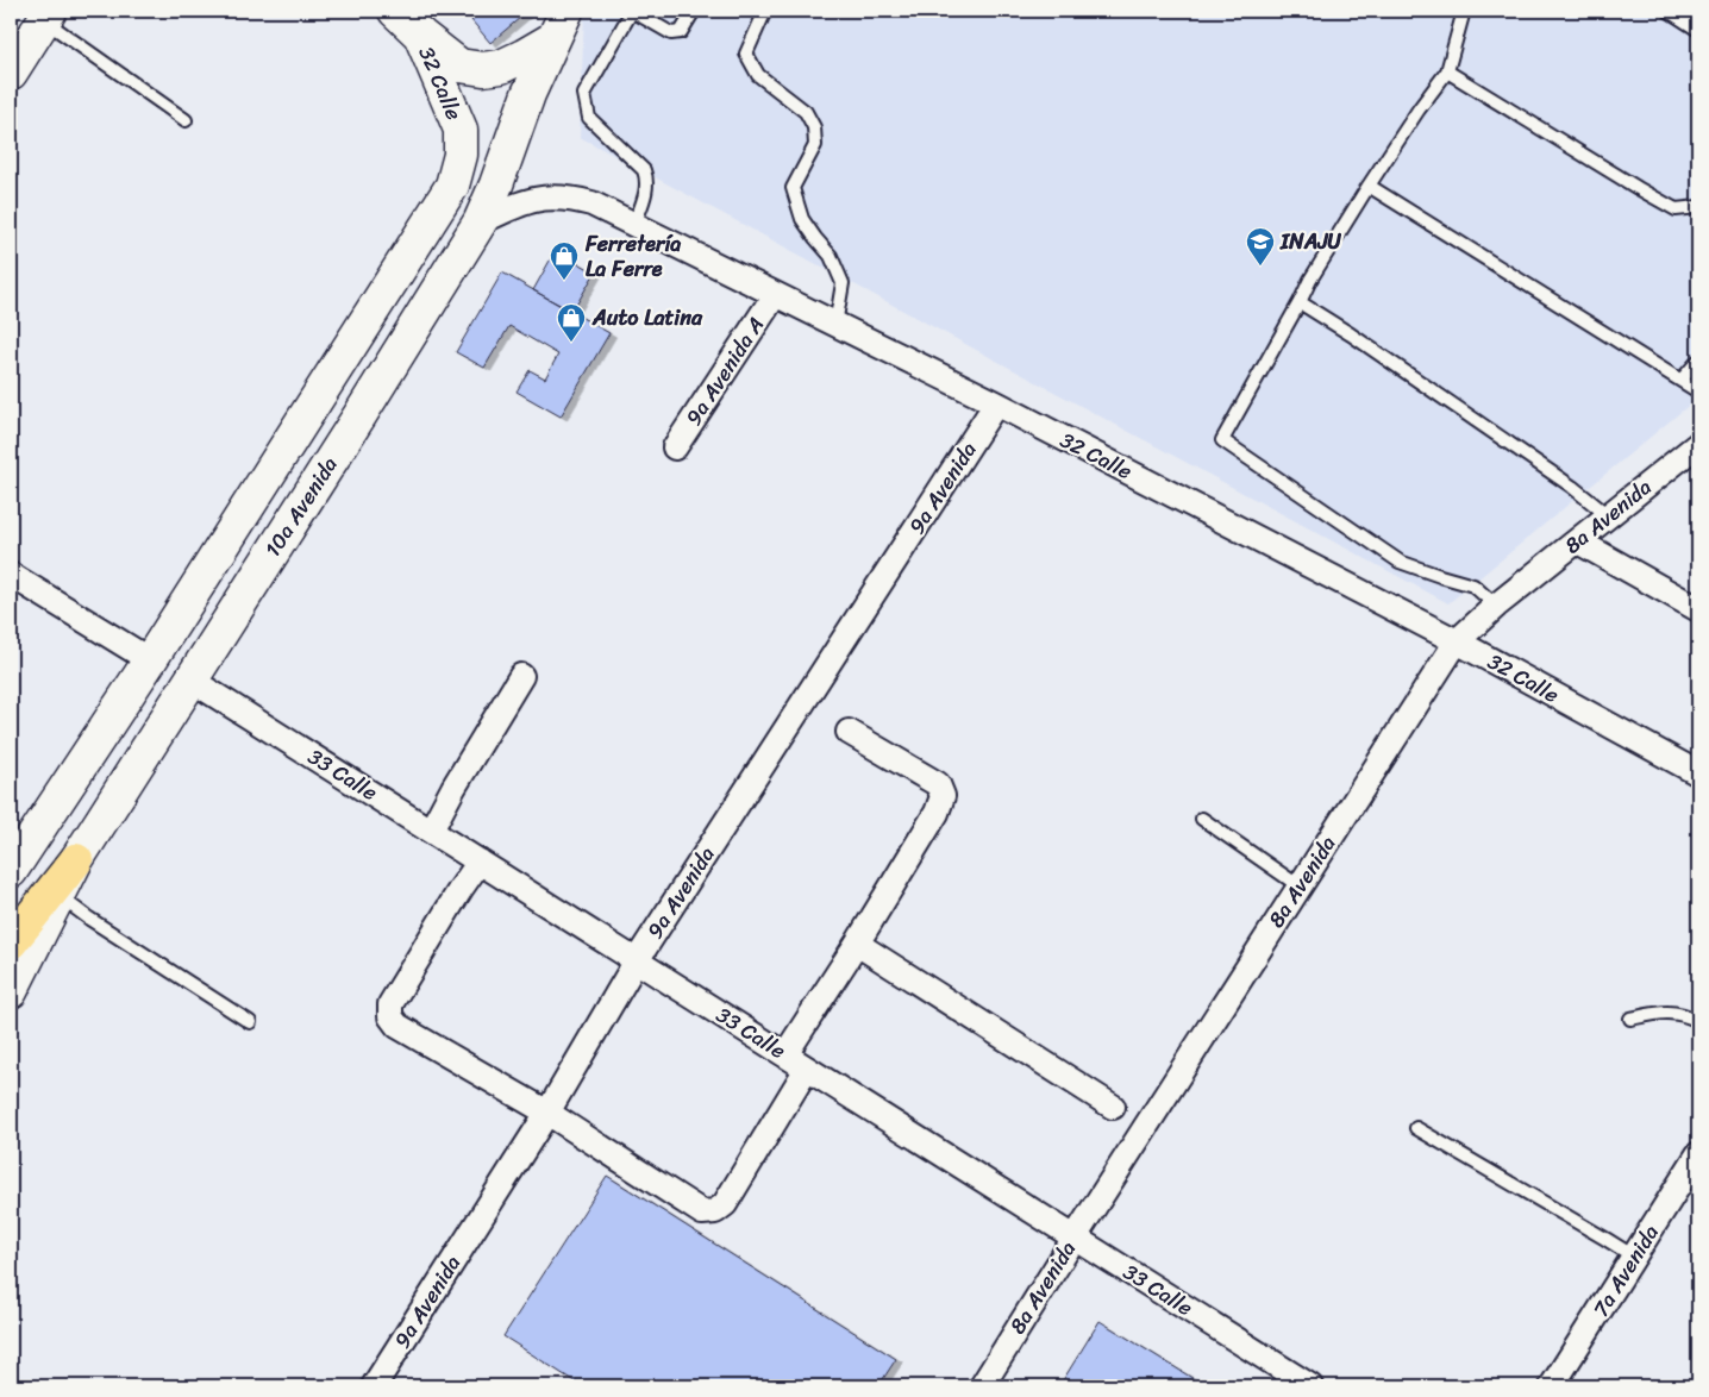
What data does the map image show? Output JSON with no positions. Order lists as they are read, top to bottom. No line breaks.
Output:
{"streets":{"main road":["32 Calle","10a Avenida"],"street":["9a Avenida A","9a Avenida","8a Avenida","33 Calle","7a Avenida"]},"crossings":[["32 Calle","9a Avenida A"],["32 Calle","9a Avenida"],["32 Calle","10a Avenida"],["32 Calle","8a Avenida"],["9a Avenida","33 Calle"],["10a Avenida","33 Calle"],["8a Avenida","33 Calle"]],"places":{"school or university":["INAJU"],"shop":["Ferretería La Ferre","Auto Latina"]}}
